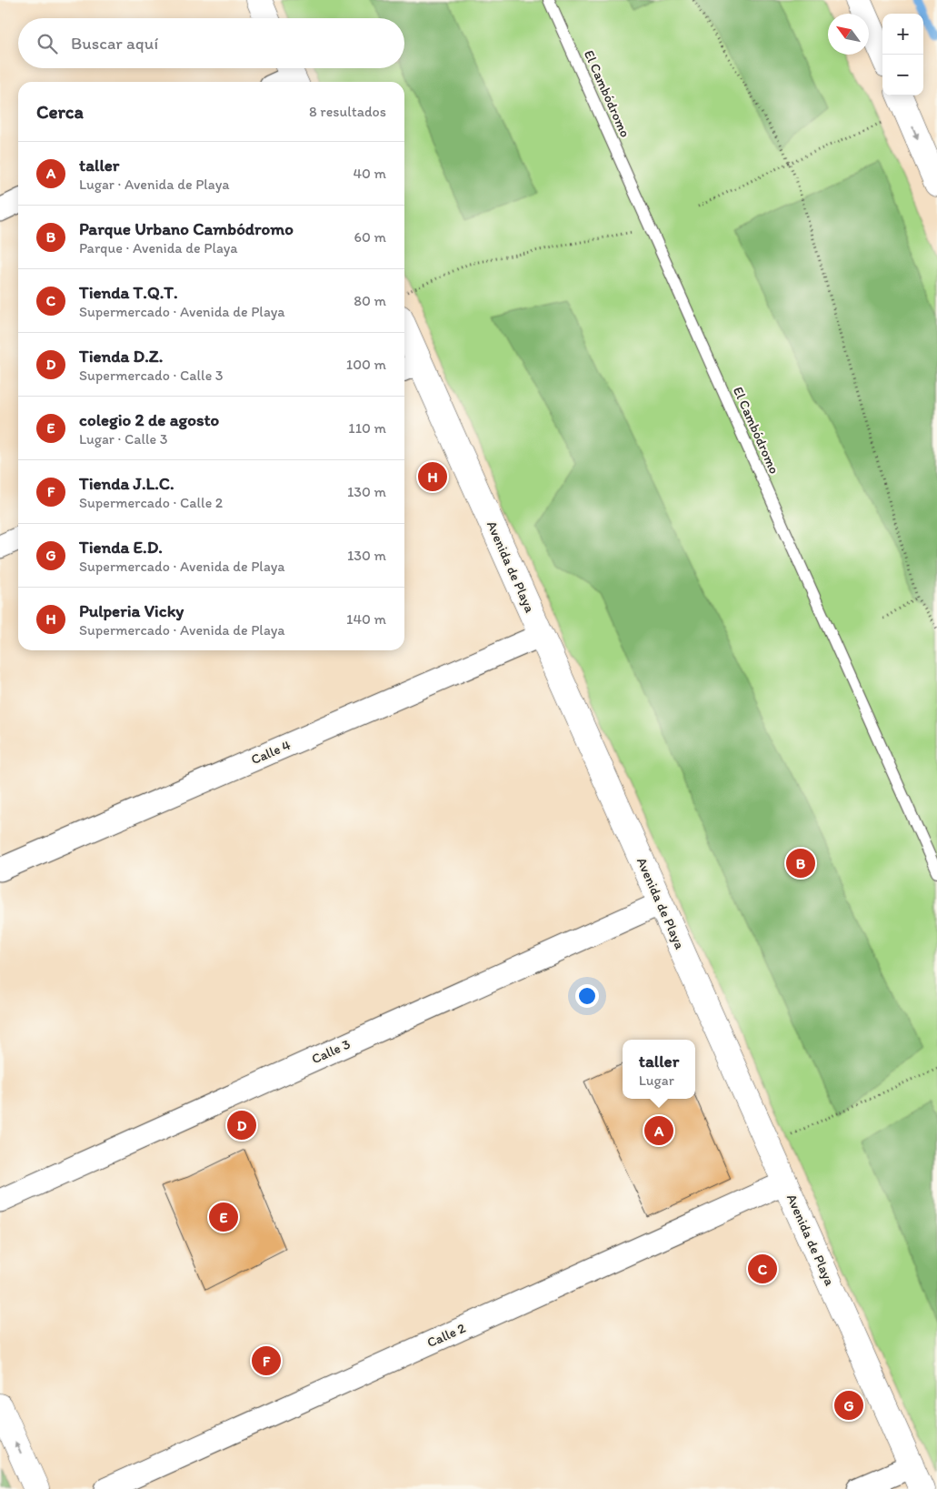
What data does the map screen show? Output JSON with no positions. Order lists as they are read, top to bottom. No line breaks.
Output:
{"streets":{"main road":["Avenida de Playa"],"street":["Calle 4","Calle 3","Calle 2"],"lane":["El Cambódromo"]},"crossings":[["Avenida de Playa","Calle 4"],["Avenida de Playa","Calle 3"],["Avenida de Playa","Calle 2"]],"north":"top left","page":{"map_buttons":["+","−"],"search":"Buscar aquí","heading":["Cerca","8 resultados"],"list":[{"mark":"A","name":"taller","note":"Lugar · Avenida de Playa","value":"40 m"},{"mark":"B","name":"Parque Urbano Cambódromo","note":"Parque · Avenida de Playa","value":"60 m"},{"mark":"C","name":"Tienda T.Q.T.","note":"Supermercado · Avenida de Playa","value":"80 m"},{"mark":"D","name":"Tienda D.Z.","note":"Supermercado · Calle 3","value":"100 m"},{"mark":"E","name":"colegio 2 de agosto","note":"Lugar · Calle 3","value":"110 m"},{"mark":"F","name":"Tienda J.L.C.","note":"Supermercado · Calle 2","value":"130 m"},{"mark":"G","name":"Tienda E.D.","note":"Supermercado · Avenida de Playa","value":"130 m"},{"mark":"H","name":"Pulperia Vicky","note":"Supermercado · Avenida de Playa","value":"140 m"}],"pins":["H","B","D","A","E","C","F","G"],"popup":["taller","Lugar"]}}
